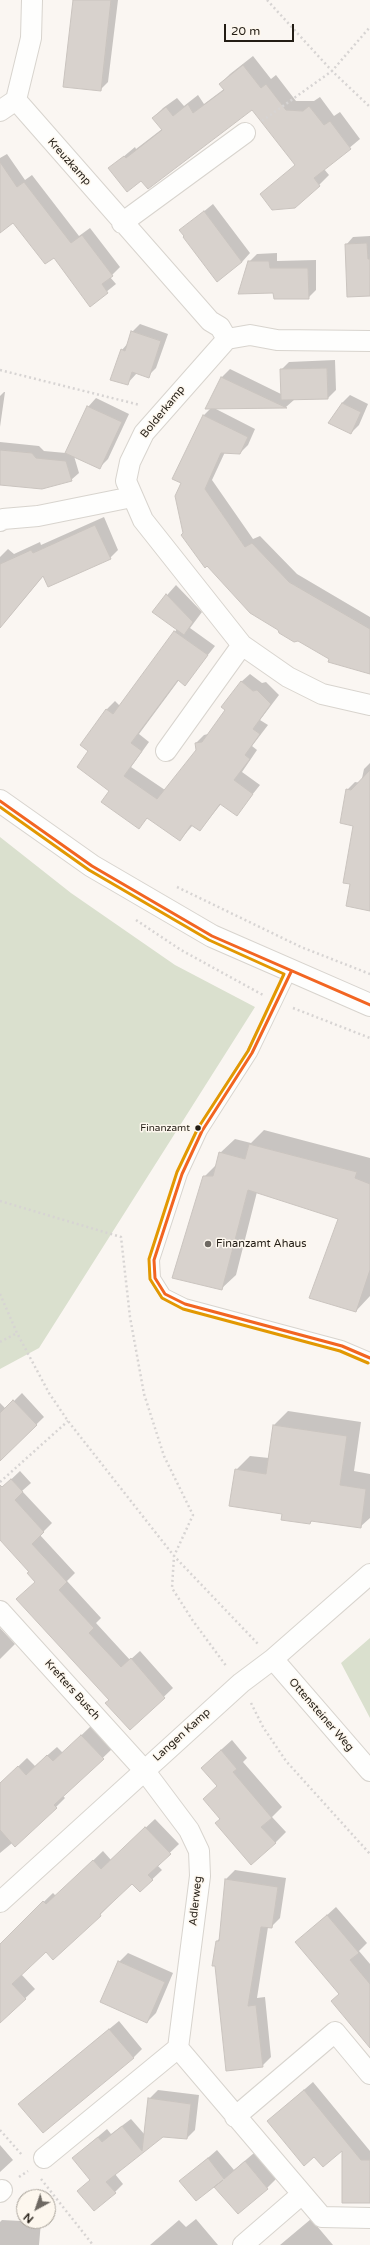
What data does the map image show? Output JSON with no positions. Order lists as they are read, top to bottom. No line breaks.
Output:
{"streets":{"street":["Kreuzkamp","Bolderkamp","Krefters Busch","Ottensteiner Weg","Langen Kamp","Adlerweg"]},"crossings":[["Kreuzkamp","Bolderkamp"],["Krefters Busch","Langen Kamp"],["Krefters Busch","Adlerweg"],["Ottensteiner Weg","Langen Kamp"],["Langen Kamp","Adlerweg"]],"places":["Finanzamt","Finanzamt Ahaus"],"scale_bar":"20 m","north":"bottom left"}
